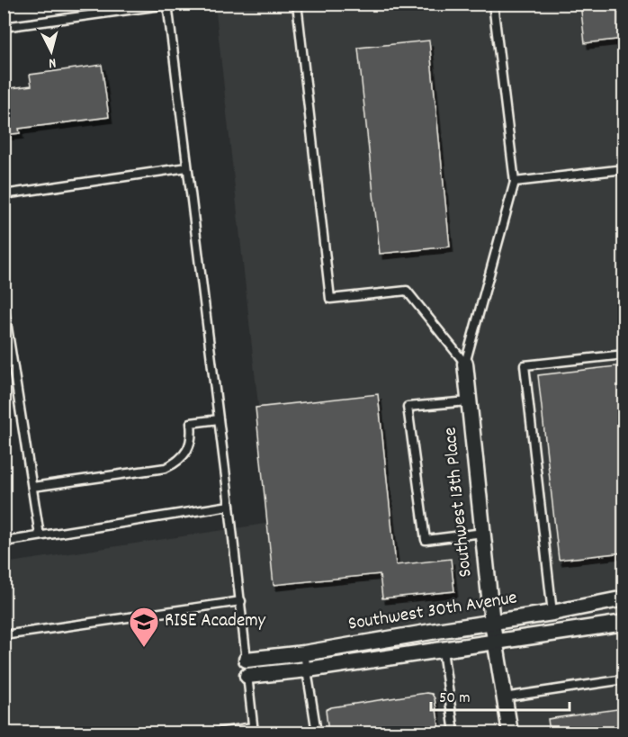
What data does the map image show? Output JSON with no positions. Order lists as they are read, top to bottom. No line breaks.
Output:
{"streets":{"street":["Southwest 13th Place","Southwest 30th Avenue"]},"crossings":[["Southwest 13th Place","Southwest 30th Avenue"]],"places":{"school or university":["RISE Academy"]},"scale_bar":"50 m","north":"bottom"}
